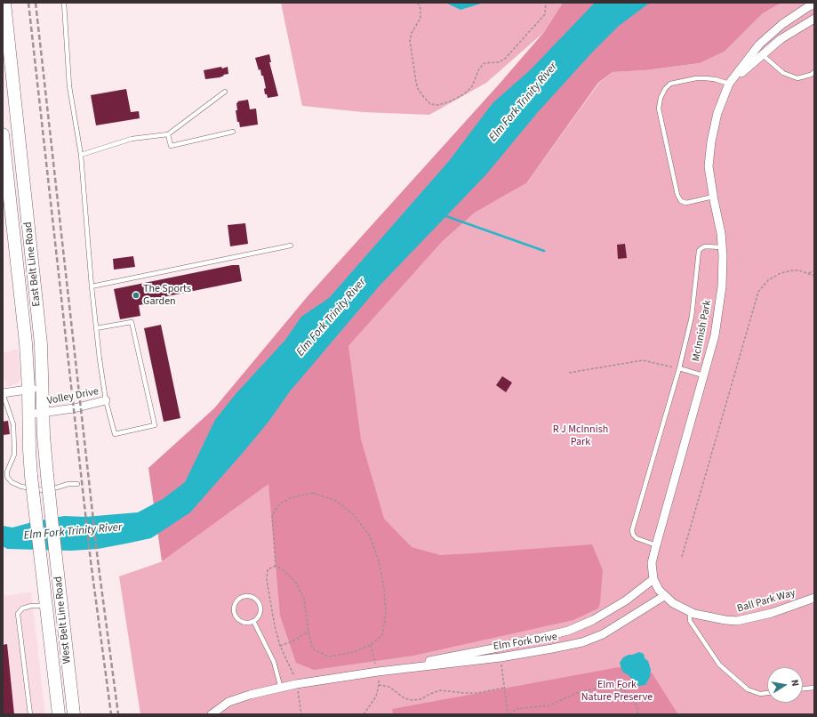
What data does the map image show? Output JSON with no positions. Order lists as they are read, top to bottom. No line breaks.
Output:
{"streets":{"main road":["East Belt Line Road","West Belt Line Road"],"street":["McInnish Park","Volley Drive","Ball Park Way","Elm Fork Drive"]},"crossings":[["East Belt Line Road","Volley Drive"],["East Belt Line Road","West Belt Line Road"],["McInnish Park","Ball Park Way"],["McInnish Park","Elm Fork Drive"],["Ball Park Way","Elm Fork Drive"]],"water":["Elm Fork Trinity River"],"parks":["R J McInnish Park","Elm Fork Nature Preserve"],"places":["The Sports Garden"],"north":"right"}
